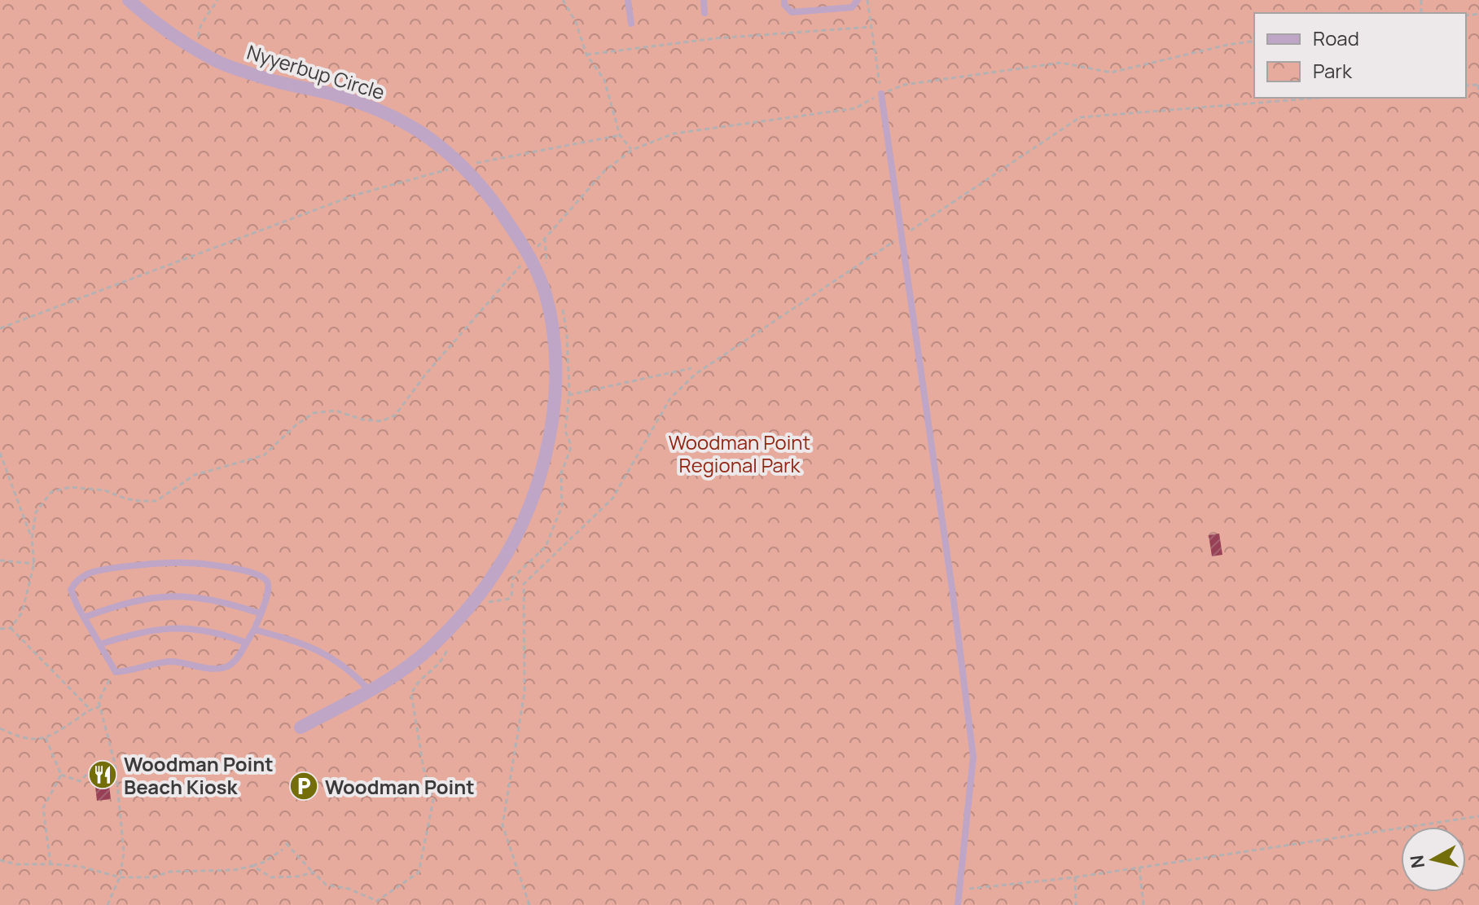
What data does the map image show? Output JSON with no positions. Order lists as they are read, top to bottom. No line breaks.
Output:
{"streets":{"street":["Nyyerbup Circle"]},"parks":["Woodman Point Regional Park"],"places":{"restaurant":["Woodman Point Beach Kiosk"],"parking":["Woodman Point"]},"legend":["Road","Park"],"north":"left"}
